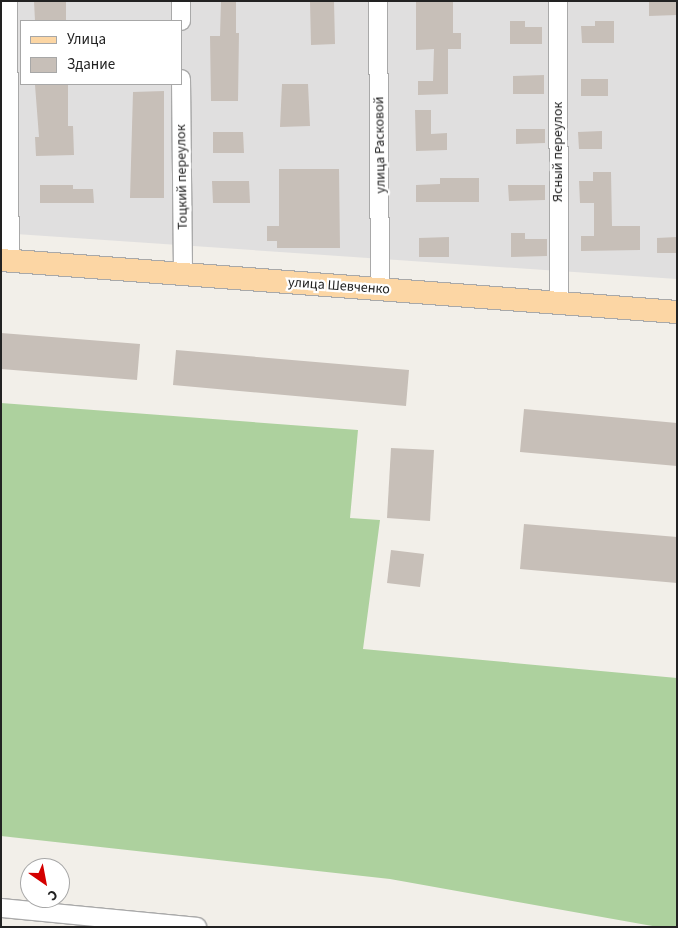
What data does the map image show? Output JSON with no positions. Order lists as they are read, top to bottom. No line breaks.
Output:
{"streets":{"main road":["улица Шевченко"],"street":["улица Расковой","Ясный переулок","Тоцкий переулок"]},"crossings":[["улица Расковой","улица Шевченко"],["Ясный переулок","улица Шевченко"],["Тоцкий переулок","улица Шевченко"]],"legend":["Улица","Здание"],"north":"bottom right"}
